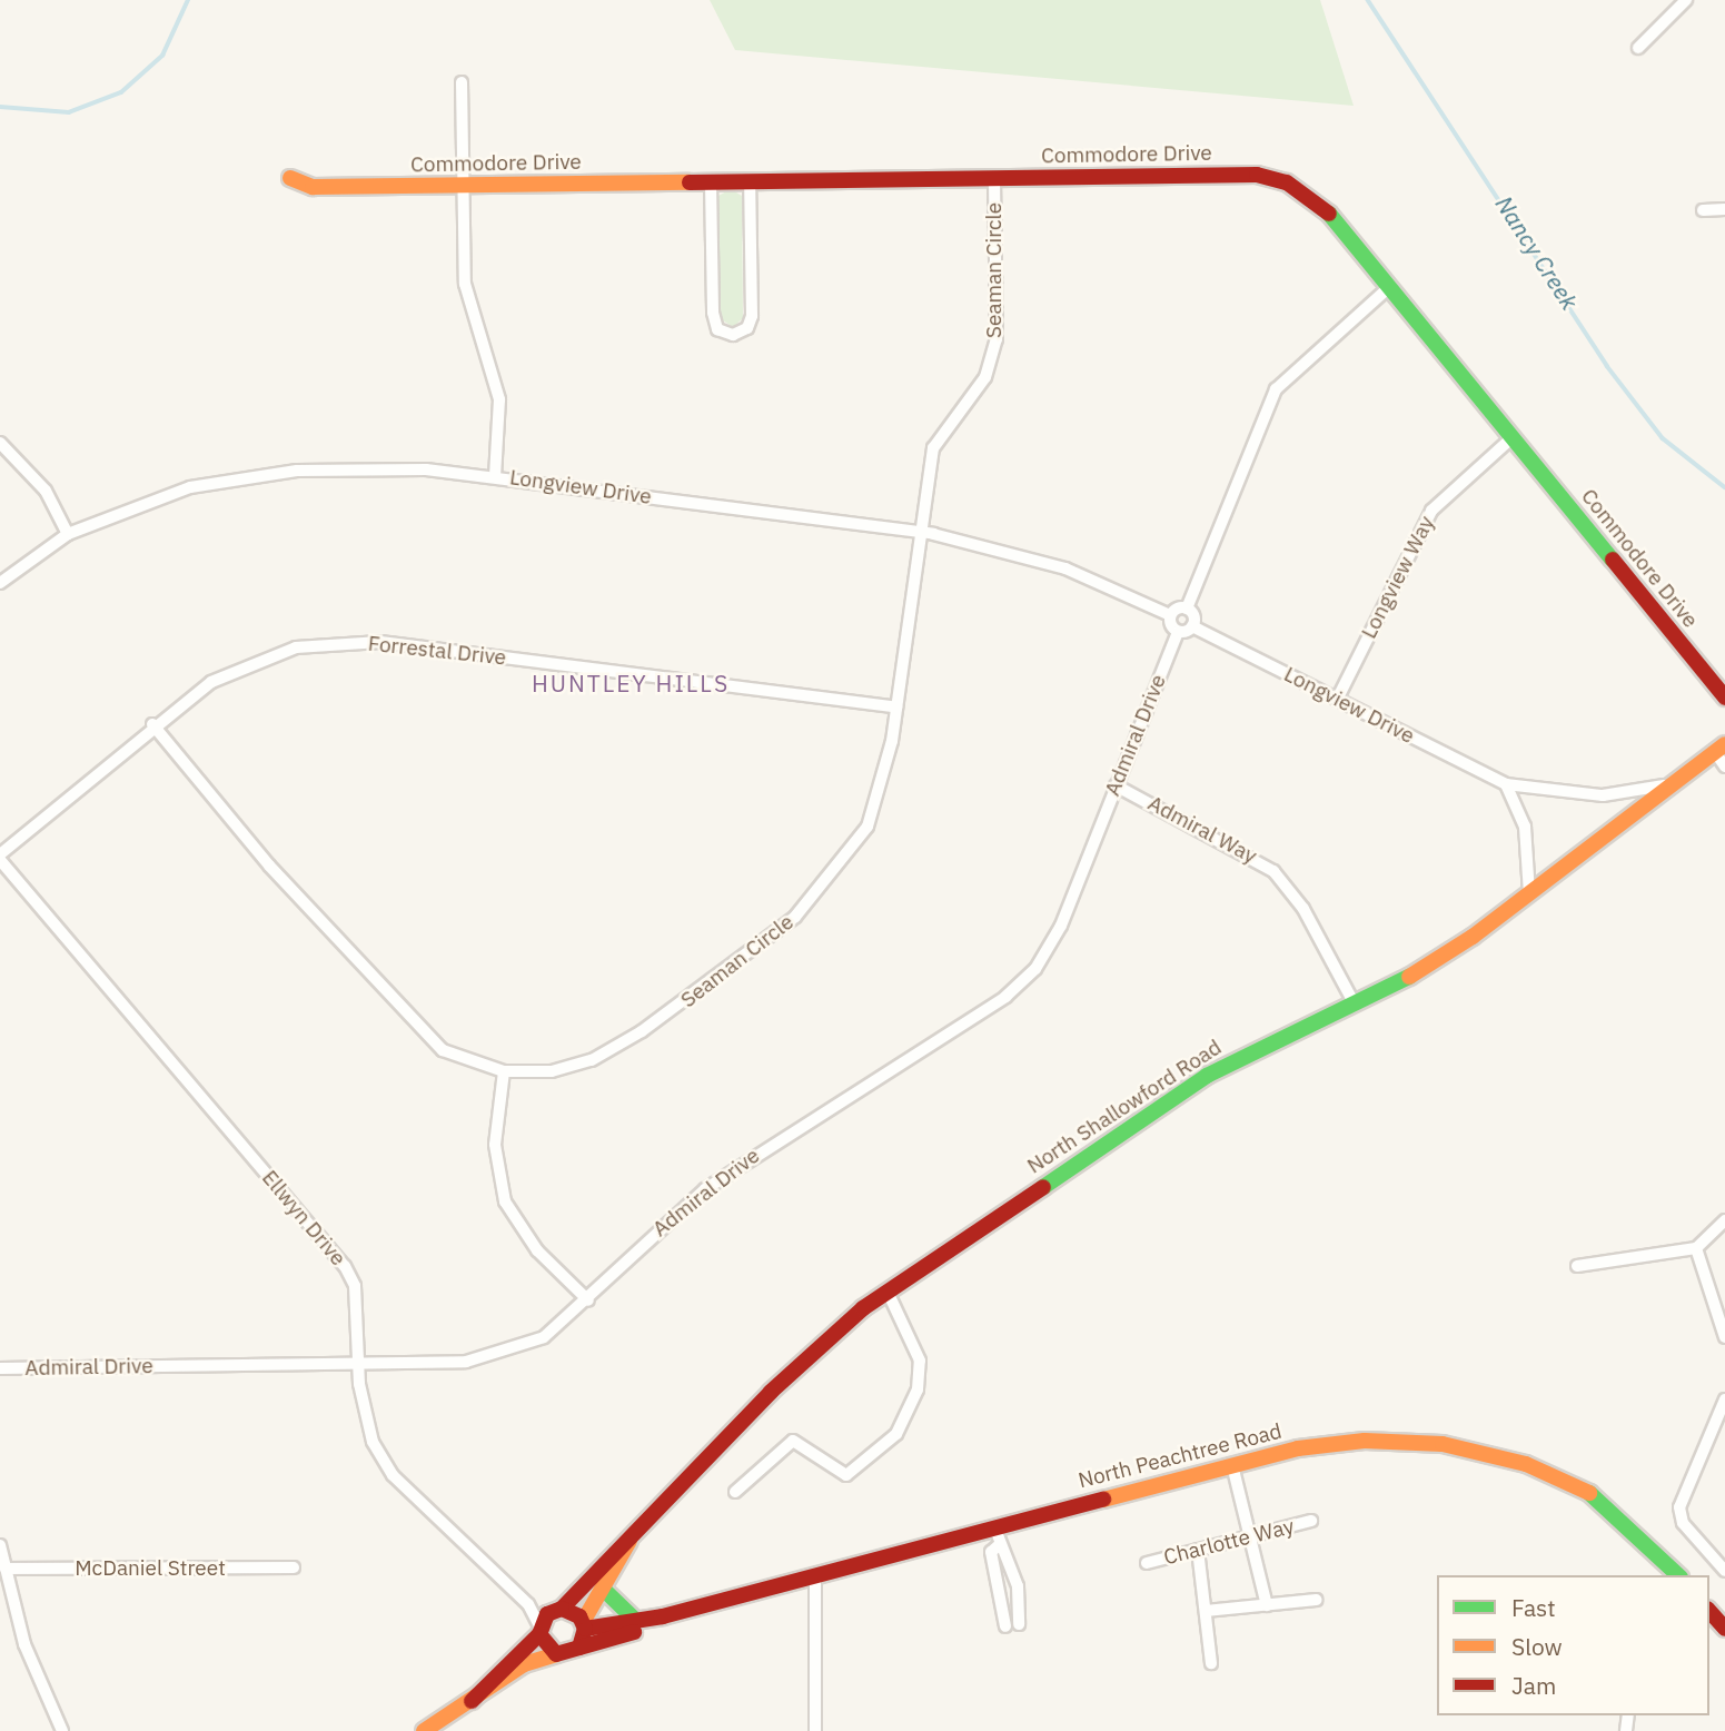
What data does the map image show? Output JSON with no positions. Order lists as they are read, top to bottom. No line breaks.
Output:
{"streets":{"street":["Commodore Drive","Seaman Circle","Longview Drive","Longview Way","Forrestal Drive","Admiral Drive","Admiral Way","North Shallowford Road","Ellwyn Drive","North Peachtree Road","Charlotte Way","McDaniel Street"]},"crossings":[["Commodore Drive","Seaman Circle"],["Commodore Drive","Longview Way"],["Seaman Circle","Longview Drive"],["Seaman Circle","Forrestal Drive"],["Longview Drive","Longview Way"],["Longview Drive","North Shallowford Road"],["Admiral Drive","Admiral Way"],["Admiral Drive","Ellwyn Drive"],["Admiral Way","North Shallowford Road"],["North Shallowford Road","North Peachtree Road"],["Ellwyn Drive","North Peachtree Road"]],"districts":["HUNTLEY HILLS"],"water":["Nancy Creek"],"legend":["Fast","Slow","Jam"]}
